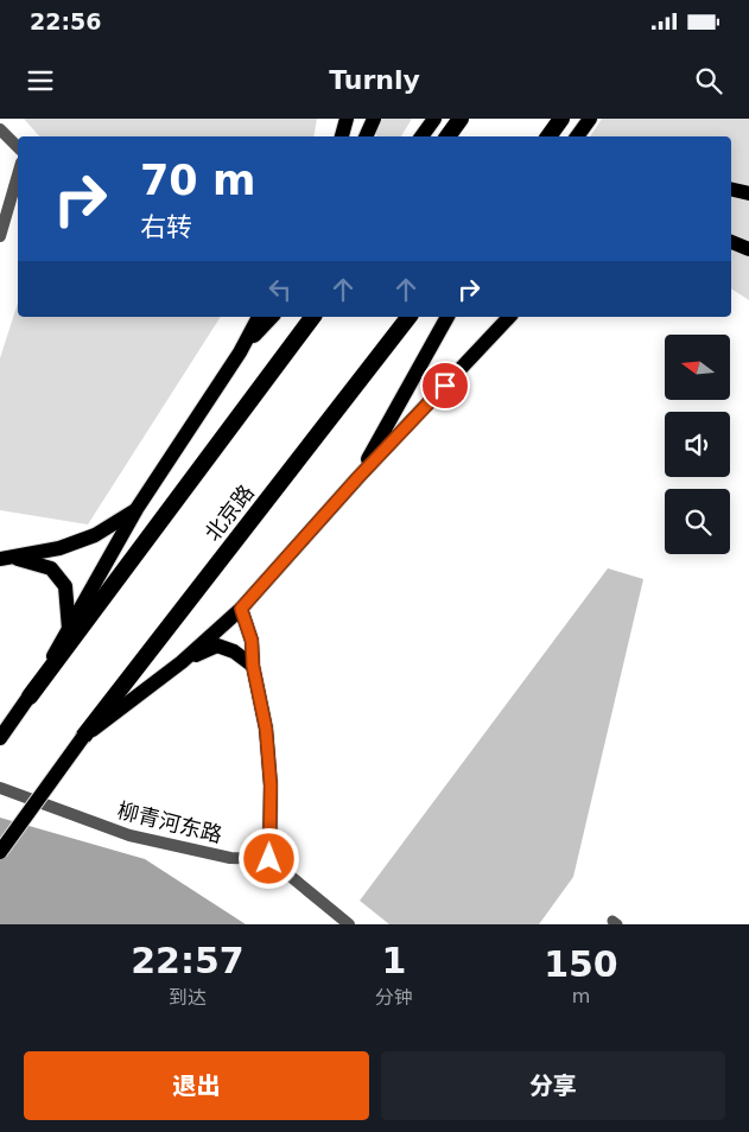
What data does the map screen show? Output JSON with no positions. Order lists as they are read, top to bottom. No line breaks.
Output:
{"streets":{"highway":["北京路"],"street":["柳青河东路"]},"north":"left","page":{"status":"22:56","header":"Turnly","turn":["70 m","右转"],"eta":["22:57","到达","1","分钟","150","m"],"buttons":["退出","分享"]}}
